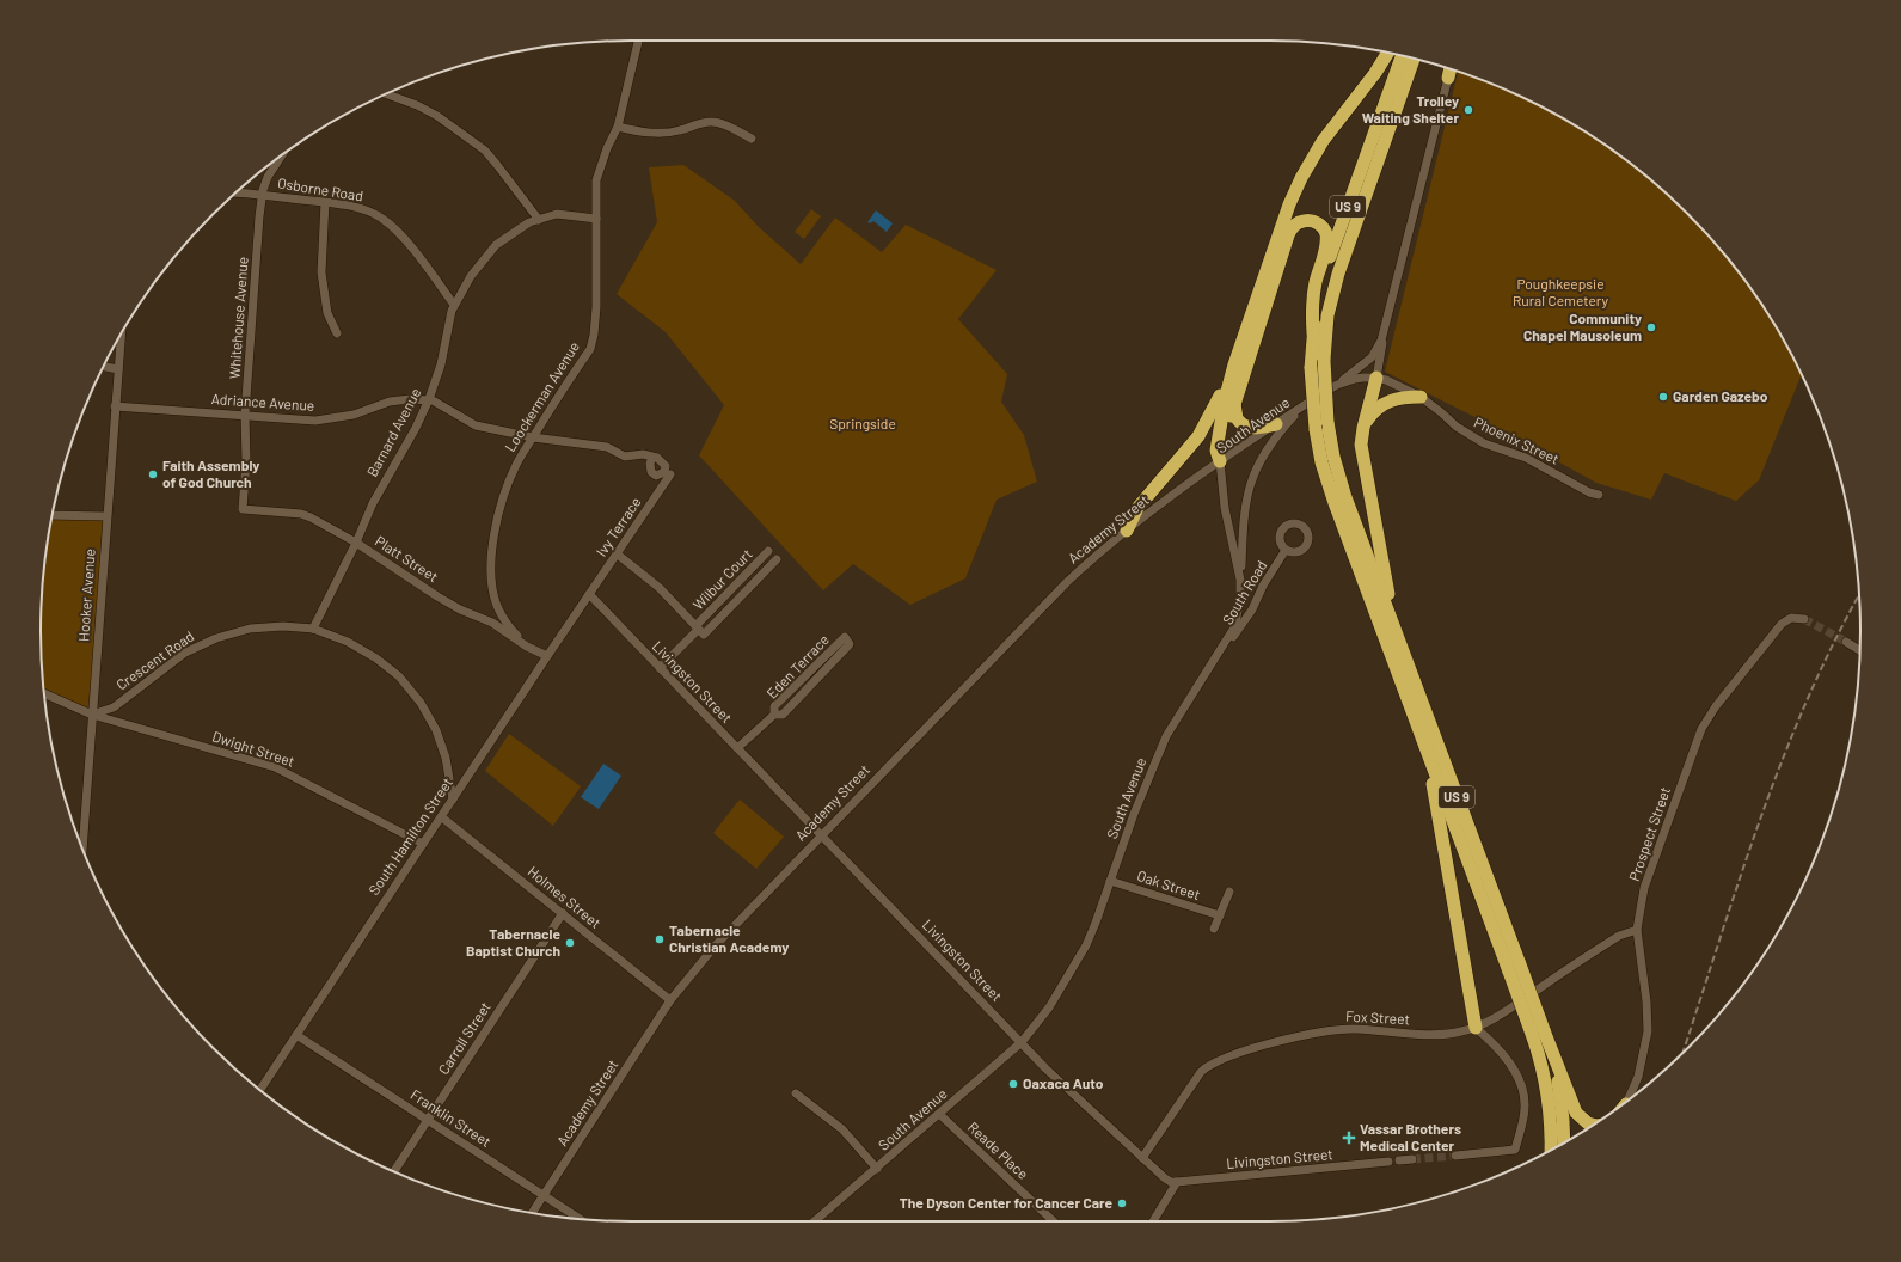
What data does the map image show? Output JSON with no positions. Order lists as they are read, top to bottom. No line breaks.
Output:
{"streets":{"highway":["US 9"],"street":["Osborne Road","Whitehouse Avenue","Loockerman Avenue","Adriance Avenue","South Avenue","Barnard Avenue","Phoenix Street","Ivy Terrace","Academy Street","Platt Street","Wilbur Court","South Road","Hooker Avenue","Crescent Road","Eden Terrace","Livingston Street","Dwight Street","Prospect Street","South Hamilton Street","Oak Street","Holmes Street","Fox Street","Carroll Street","Franklin Street","Reade Place"]},"crossings":[["Osborne Road","Whitehouse Avenue"],["Osborne Road","Barnard Avenue"],["Whitehouse Avenue","Adriance Avenue"],["Whitehouse Avenue","Platt Street"],["Loockerman Avenue","Adriance Avenue"],["Loockerman Avenue","Barnard Avenue"],["Loockerman Avenue","Platt Street"],["Adriance Avenue","Barnard Avenue"],["Adriance Avenue","Hooker Avenue"],["South Avenue","Phoenix Street"],["South Avenue","Academy Street"],["South Avenue","South Road"],["South Avenue","Livingston Street"],["South Avenue","Oak Street"],["South Avenue","Reade Place"],["Barnard Avenue","Platt Street"],["Barnard Avenue","Crescent Road"],["Ivy Terrace","Livingston Street"],["Ivy Terrace","South Hamilton Street"],["Academy Street","Livingston Street"],["Academy Street","Holmes Street"],["Academy Street","Franklin Street"],["Platt Street","South Hamilton Street"],["Wilbur Court","Livingston Street"],["Hooker Avenue","Crescent Road"],["Hooker Avenue","Dwight Street"],["Crescent Road","Dwight Street"],["Crescent Road","South Hamilton Street"],["Eden Terrace","Livingston Street"],["Livingston Street","South Hamilton Street"],["Livingston Street","Fox Street"],["Dwight Street","South Hamilton Street"],["Prospect Street","Fox Street"],["South Hamilton Street","Holmes Street"],["South Hamilton Street","Franklin Street"],["Holmes Street","Carroll Street"],["Carroll Street","Franklin Street"]],"parks":["Poughkeepsie Rural Cemetery","Springside"],"places":{"other":["Trolley Waiting Shelter","Community Chapel Mausoleum","Garden Gazebo","Faith Assembly of God Church","Tabernacle Christian Academy","Tabernacle Baptist Church","Oaxaca Auto","The Dyson Center for Cancer Care"],"health":["Vassar Brothers Medical Center"]}}
